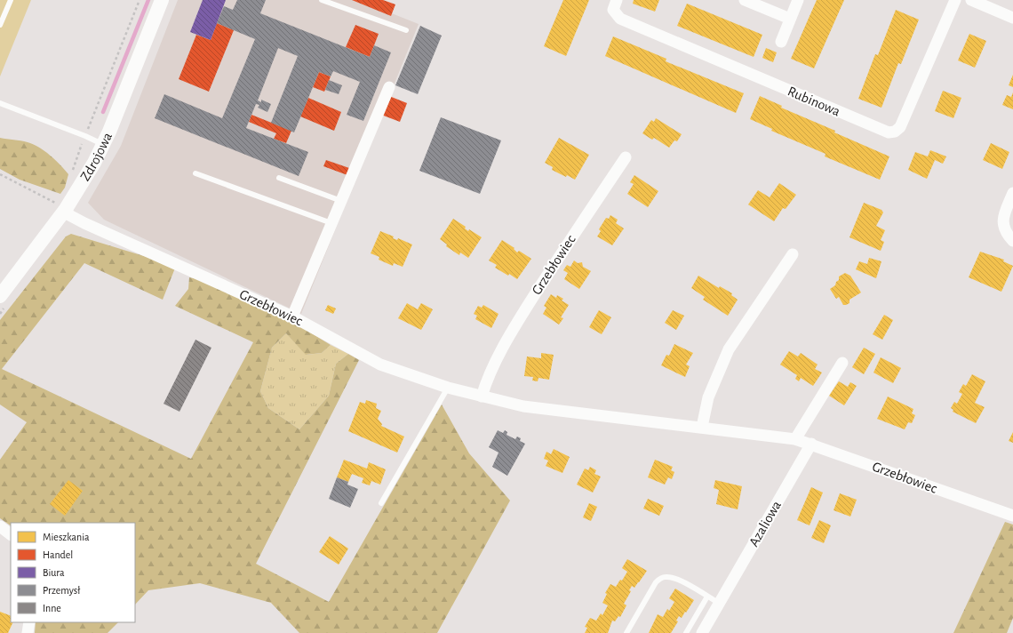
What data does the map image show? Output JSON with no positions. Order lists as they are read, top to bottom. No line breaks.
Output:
{"streets":{"street":["Rubinowa","Zdrojowa","Grzebłowiec","Azaliowa"]},"crossings":[["Zdrojowa","Grzebłowiec"],["Grzebłowiec","Azaliowa"]],"legend":["Mieszkania","Handel","Biura","Przemysł","Inne"]}
